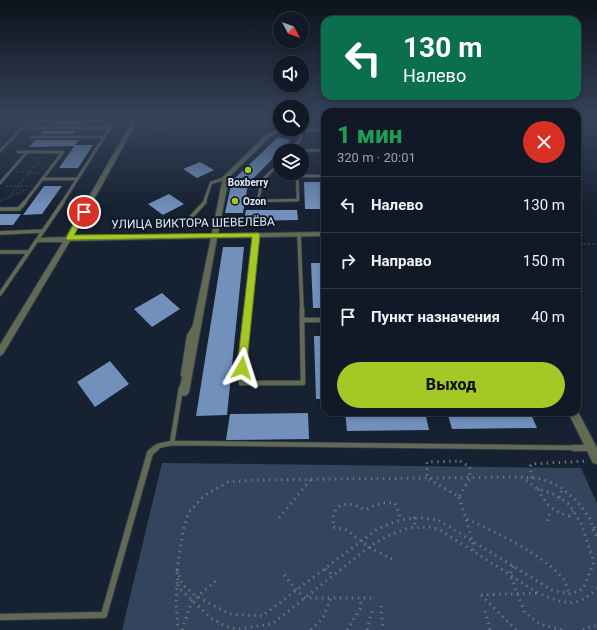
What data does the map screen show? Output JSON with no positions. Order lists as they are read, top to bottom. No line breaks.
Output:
{"streets":{"street":["УЛИЦА ВИКТОРА ШЕВЕЛЁВА"]},"places":["Boxberry","Ozon"],"north":"bottom right","page":{"turn":["130 m","Налево"],"heading":["1 мин","320 m · 20:01"],"list":[{"name":"Налево","value":"130 m"},{"name":"Направо","value":"150 m"},{"name":"Пункт назначения","value":"40 m"}],"buttons":"Выход"}}
